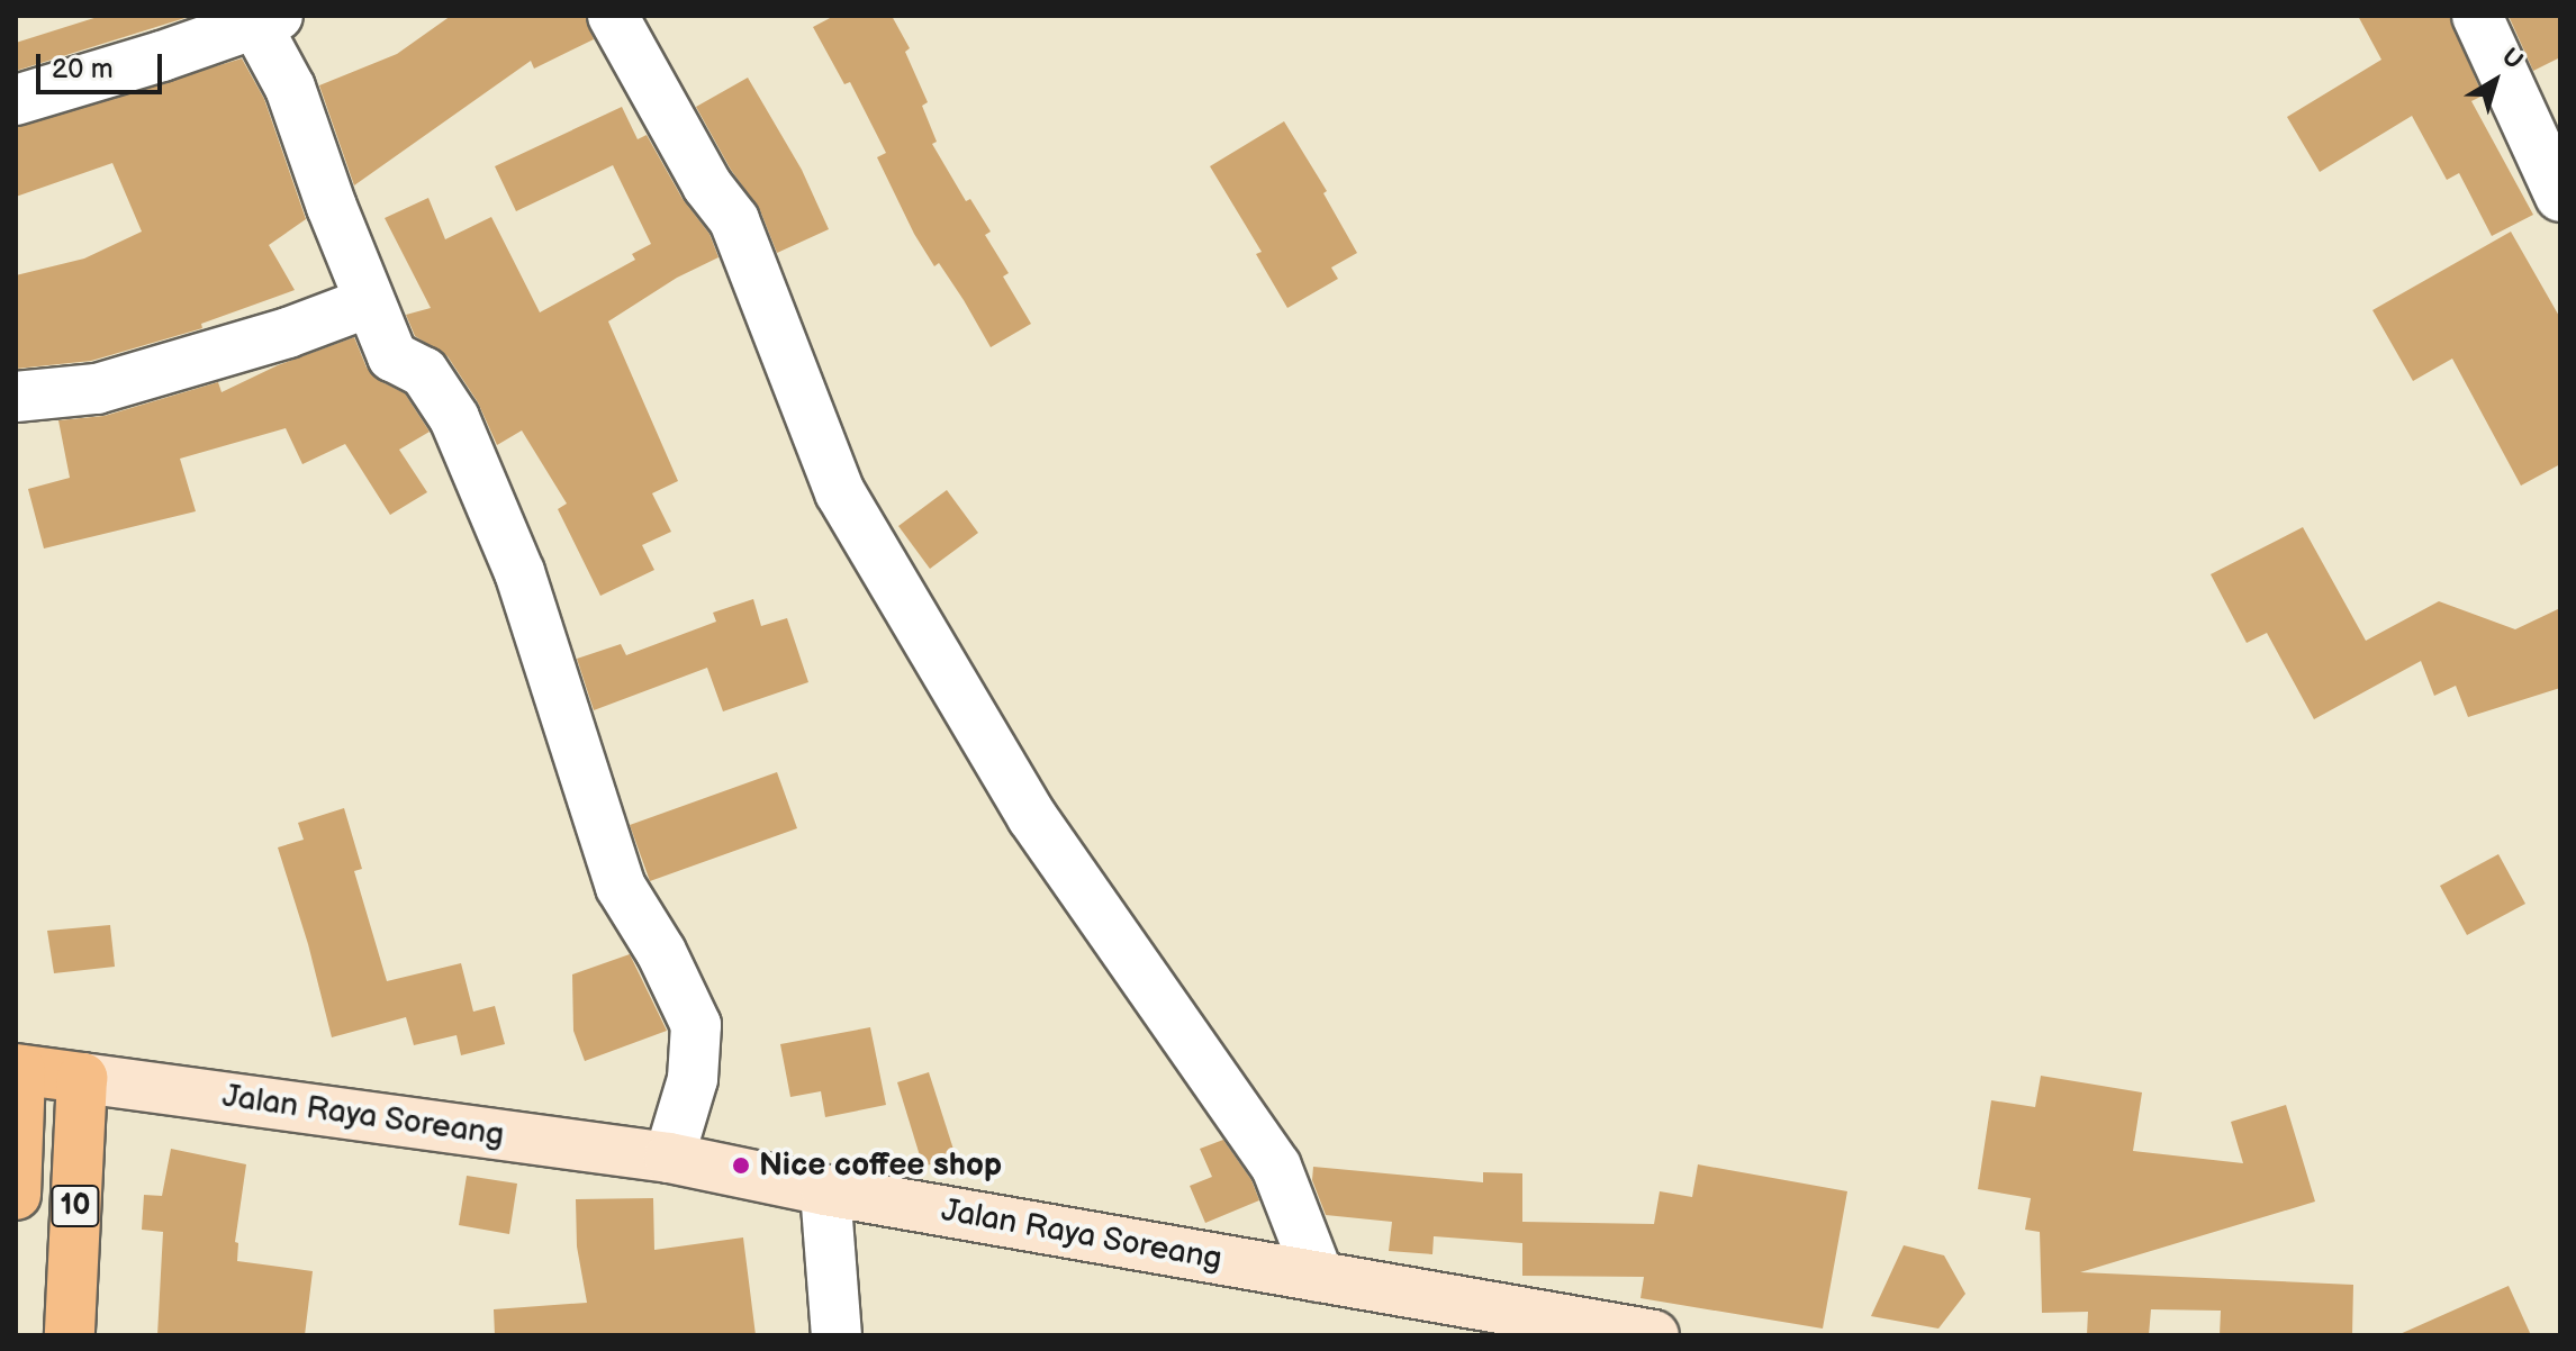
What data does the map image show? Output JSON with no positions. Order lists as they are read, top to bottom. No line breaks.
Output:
{"streets":{"highway":["10"],"main road":["Jalan Raya Soreang"]},"crossings":[["Jalan Raya Soreang","10"]],"places":["Nice coffee shop"],"scale_bar":"20 m","north":"top right"}
